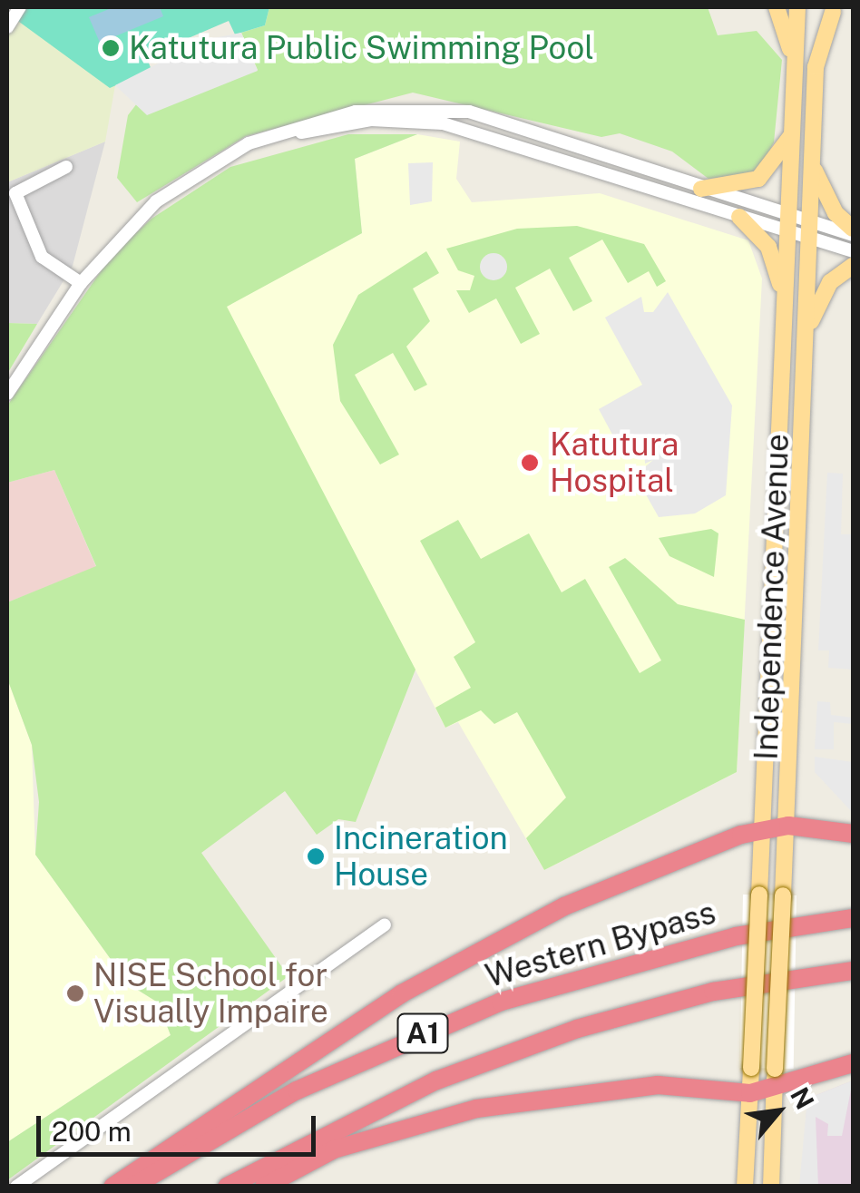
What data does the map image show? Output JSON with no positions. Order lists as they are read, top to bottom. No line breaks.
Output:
{"streets":{"highway":["Western Bypass","A1"],"main road":["Independence Avenue"]},"places":["Katutura Public Swimming Pool","Katutura Hospital","Incineration House","NISE School for Visually Impaire"],"scale_bar":"200 m","north":"top right"}
